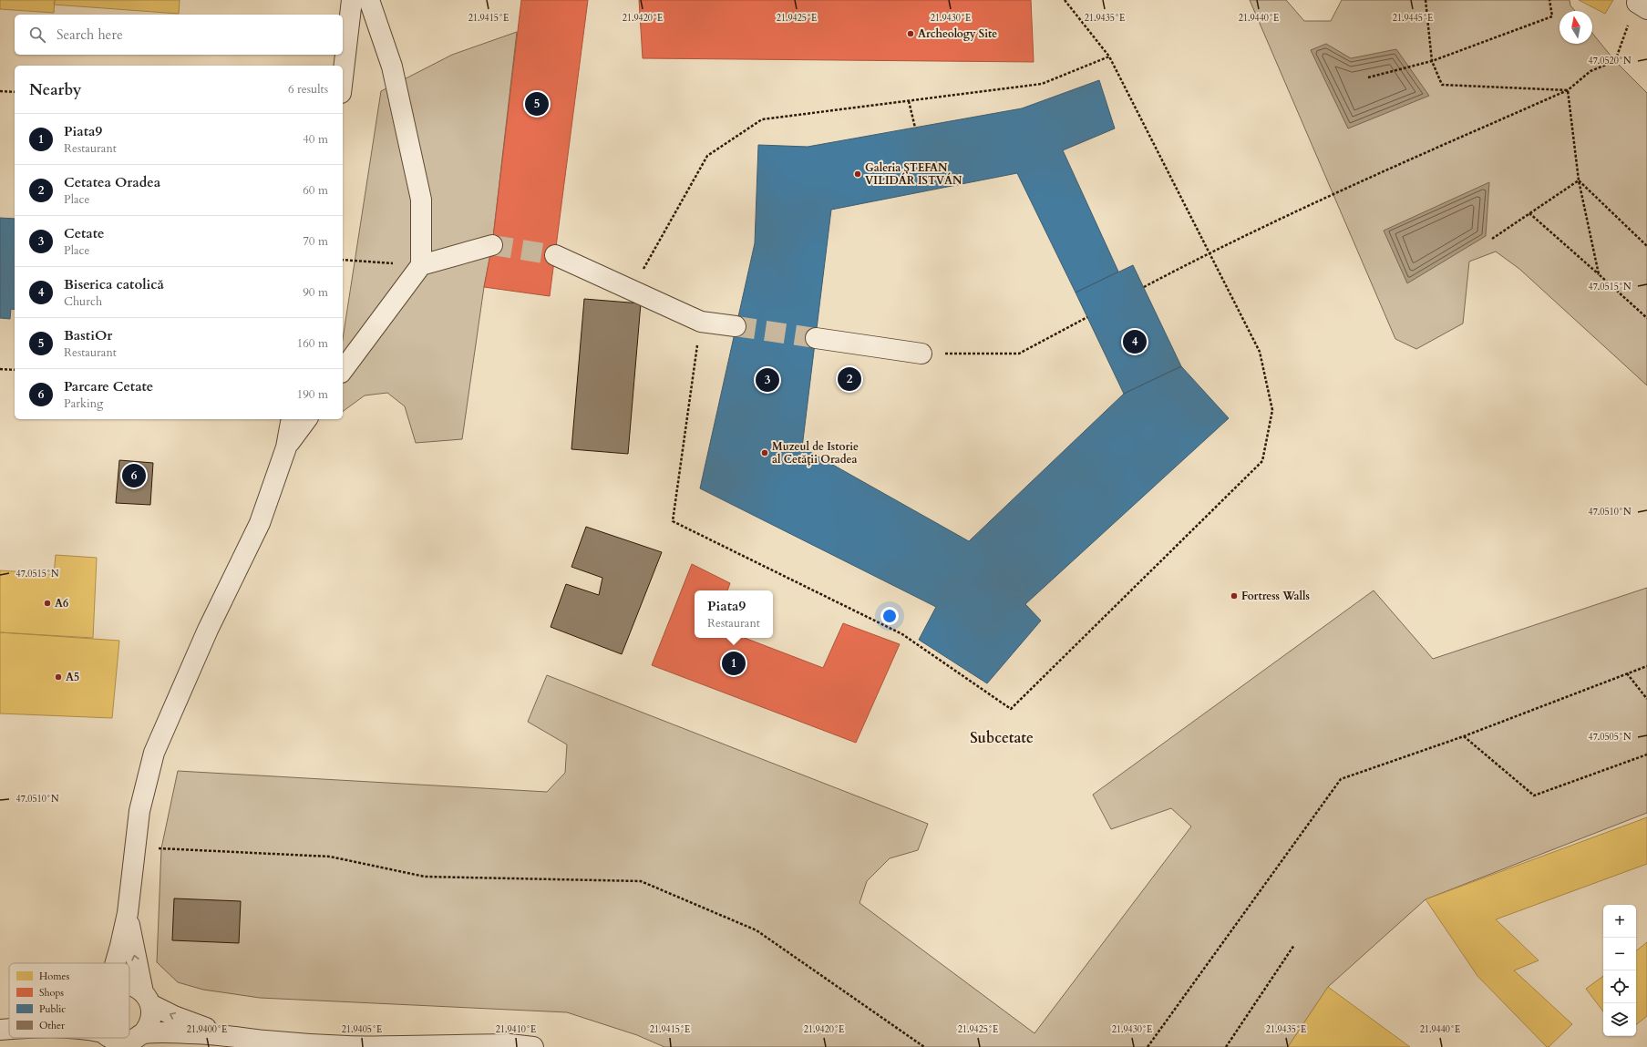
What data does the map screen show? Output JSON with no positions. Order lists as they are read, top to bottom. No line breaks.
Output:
{"districts":["Subcetate"],"places":["Archeology Site","Galeria ȘTEFAN VILIDÁR ISTVÁN","Muzeul de Istorie al Cetății Oradea","Fortress Walls","A6","A5"],"legend":["Homes","Shops","Public","Other"],"north":"top","page":{"search":"Search here","heading":["Nearby","6 results"],"pins":["5","4","2","3","6","1"],"list":[{"mark":"1","name":"Piata9","note":"Restaurant","value":"40 m"},{"mark":"2","name":"Cetatea Oradea","note":"Place","value":"60 m"},{"mark":"3","name":"Cetate","note":"Place","value":"70 m"},{"mark":"4","name":"Biserica catolică","note":"Church","value":"90 m"},{"mark":"5","name":"BastiOr","note":"Restaurant","value":"160 m"},{"mark":"6","name":"Parcare Cetate","note":"Parking","value":"190 m"}],"popup":["Piata9","Restaurant"],"map_buttons":["+","−"]},"coordinates":["21.9415°E","21.9420°E","21.9425°E","21.9430°E","21.9435°E","21.9440°E","21.9445°E","47.0520°N","47.0515°N","47.0510°N","47.0505°N","21.9400°E","21.9405°E","21.9410°E"]}
